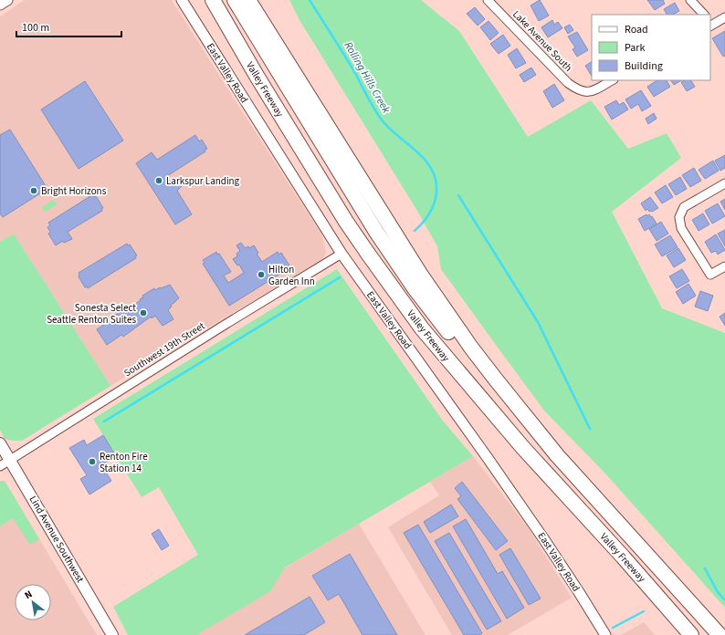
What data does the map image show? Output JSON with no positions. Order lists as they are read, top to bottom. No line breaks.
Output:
{"streets":{"highway":["Valley Freeway"],"main road":["Lind Avenue Southwest"],"street":["Lake Avenue South","East Valley Road","Southwest 19th Street"]},"crossings":[["East Valley Road","Southwest 19th Street"],["Southwest 19th Street","Lind Avenue Southwest"]],"water":["Rolling Hills Creek"],"places":["Larkspur Landing","Bright Horizons","Hilton Garden Inn","Sonesta Select Seattle Renton Suites","Renton Fire Station 14"],"legend":["Road","Park","Building"],"scale_bar":"100 m","north":"top left"}
